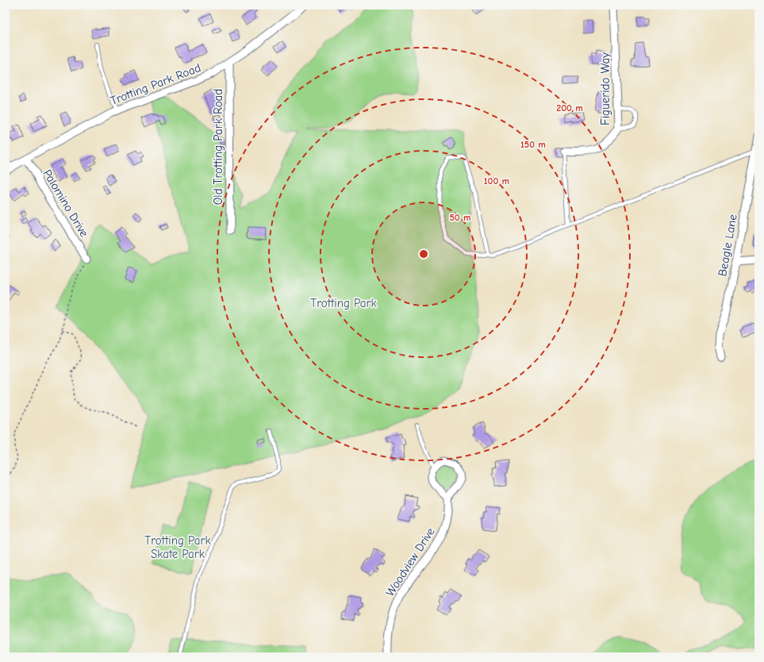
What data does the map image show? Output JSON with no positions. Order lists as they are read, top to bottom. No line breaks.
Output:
{"streets":{"street":["Trotting Park Road","Figuerido Way","Old Trotting Park Road","Palomino Drive","Beagle Lane","Woodview Drive"]},"crossings":[["Trotting Park Road","Old Trotting Park Road"],["Trotting Park Road","Palomino Drive"]],"parks":["Trotting Park","Trotting Park Skate Park"],"rings":["200 m","150 m","100 m","50 m"]}
